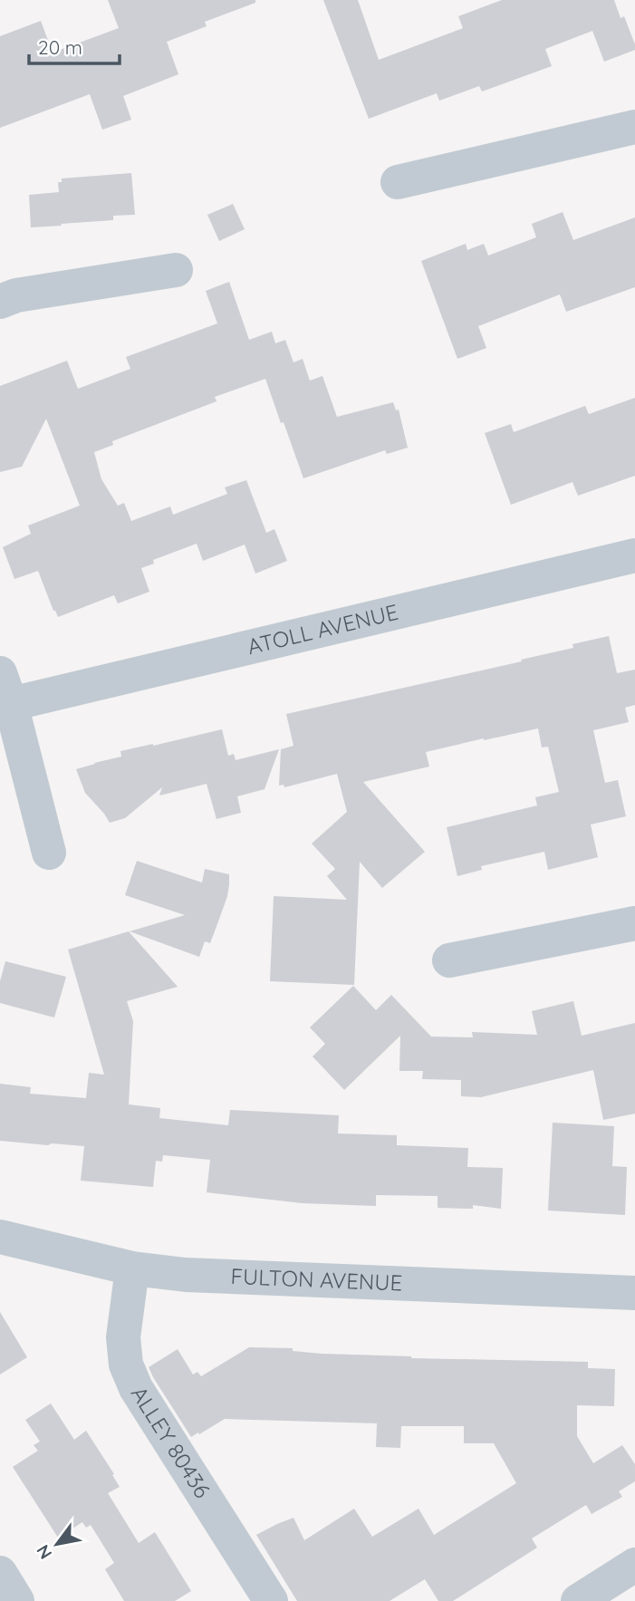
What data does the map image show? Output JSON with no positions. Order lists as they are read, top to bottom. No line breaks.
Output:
{"streets":{"street":["ATOLL AVENUE","FULTON AVENUE","ALLEY 80436"]},"crossings":[["FULTON AVENUE","ALLEY 80436"]],"scale_bar":"20 m","north":"bottom left"}
